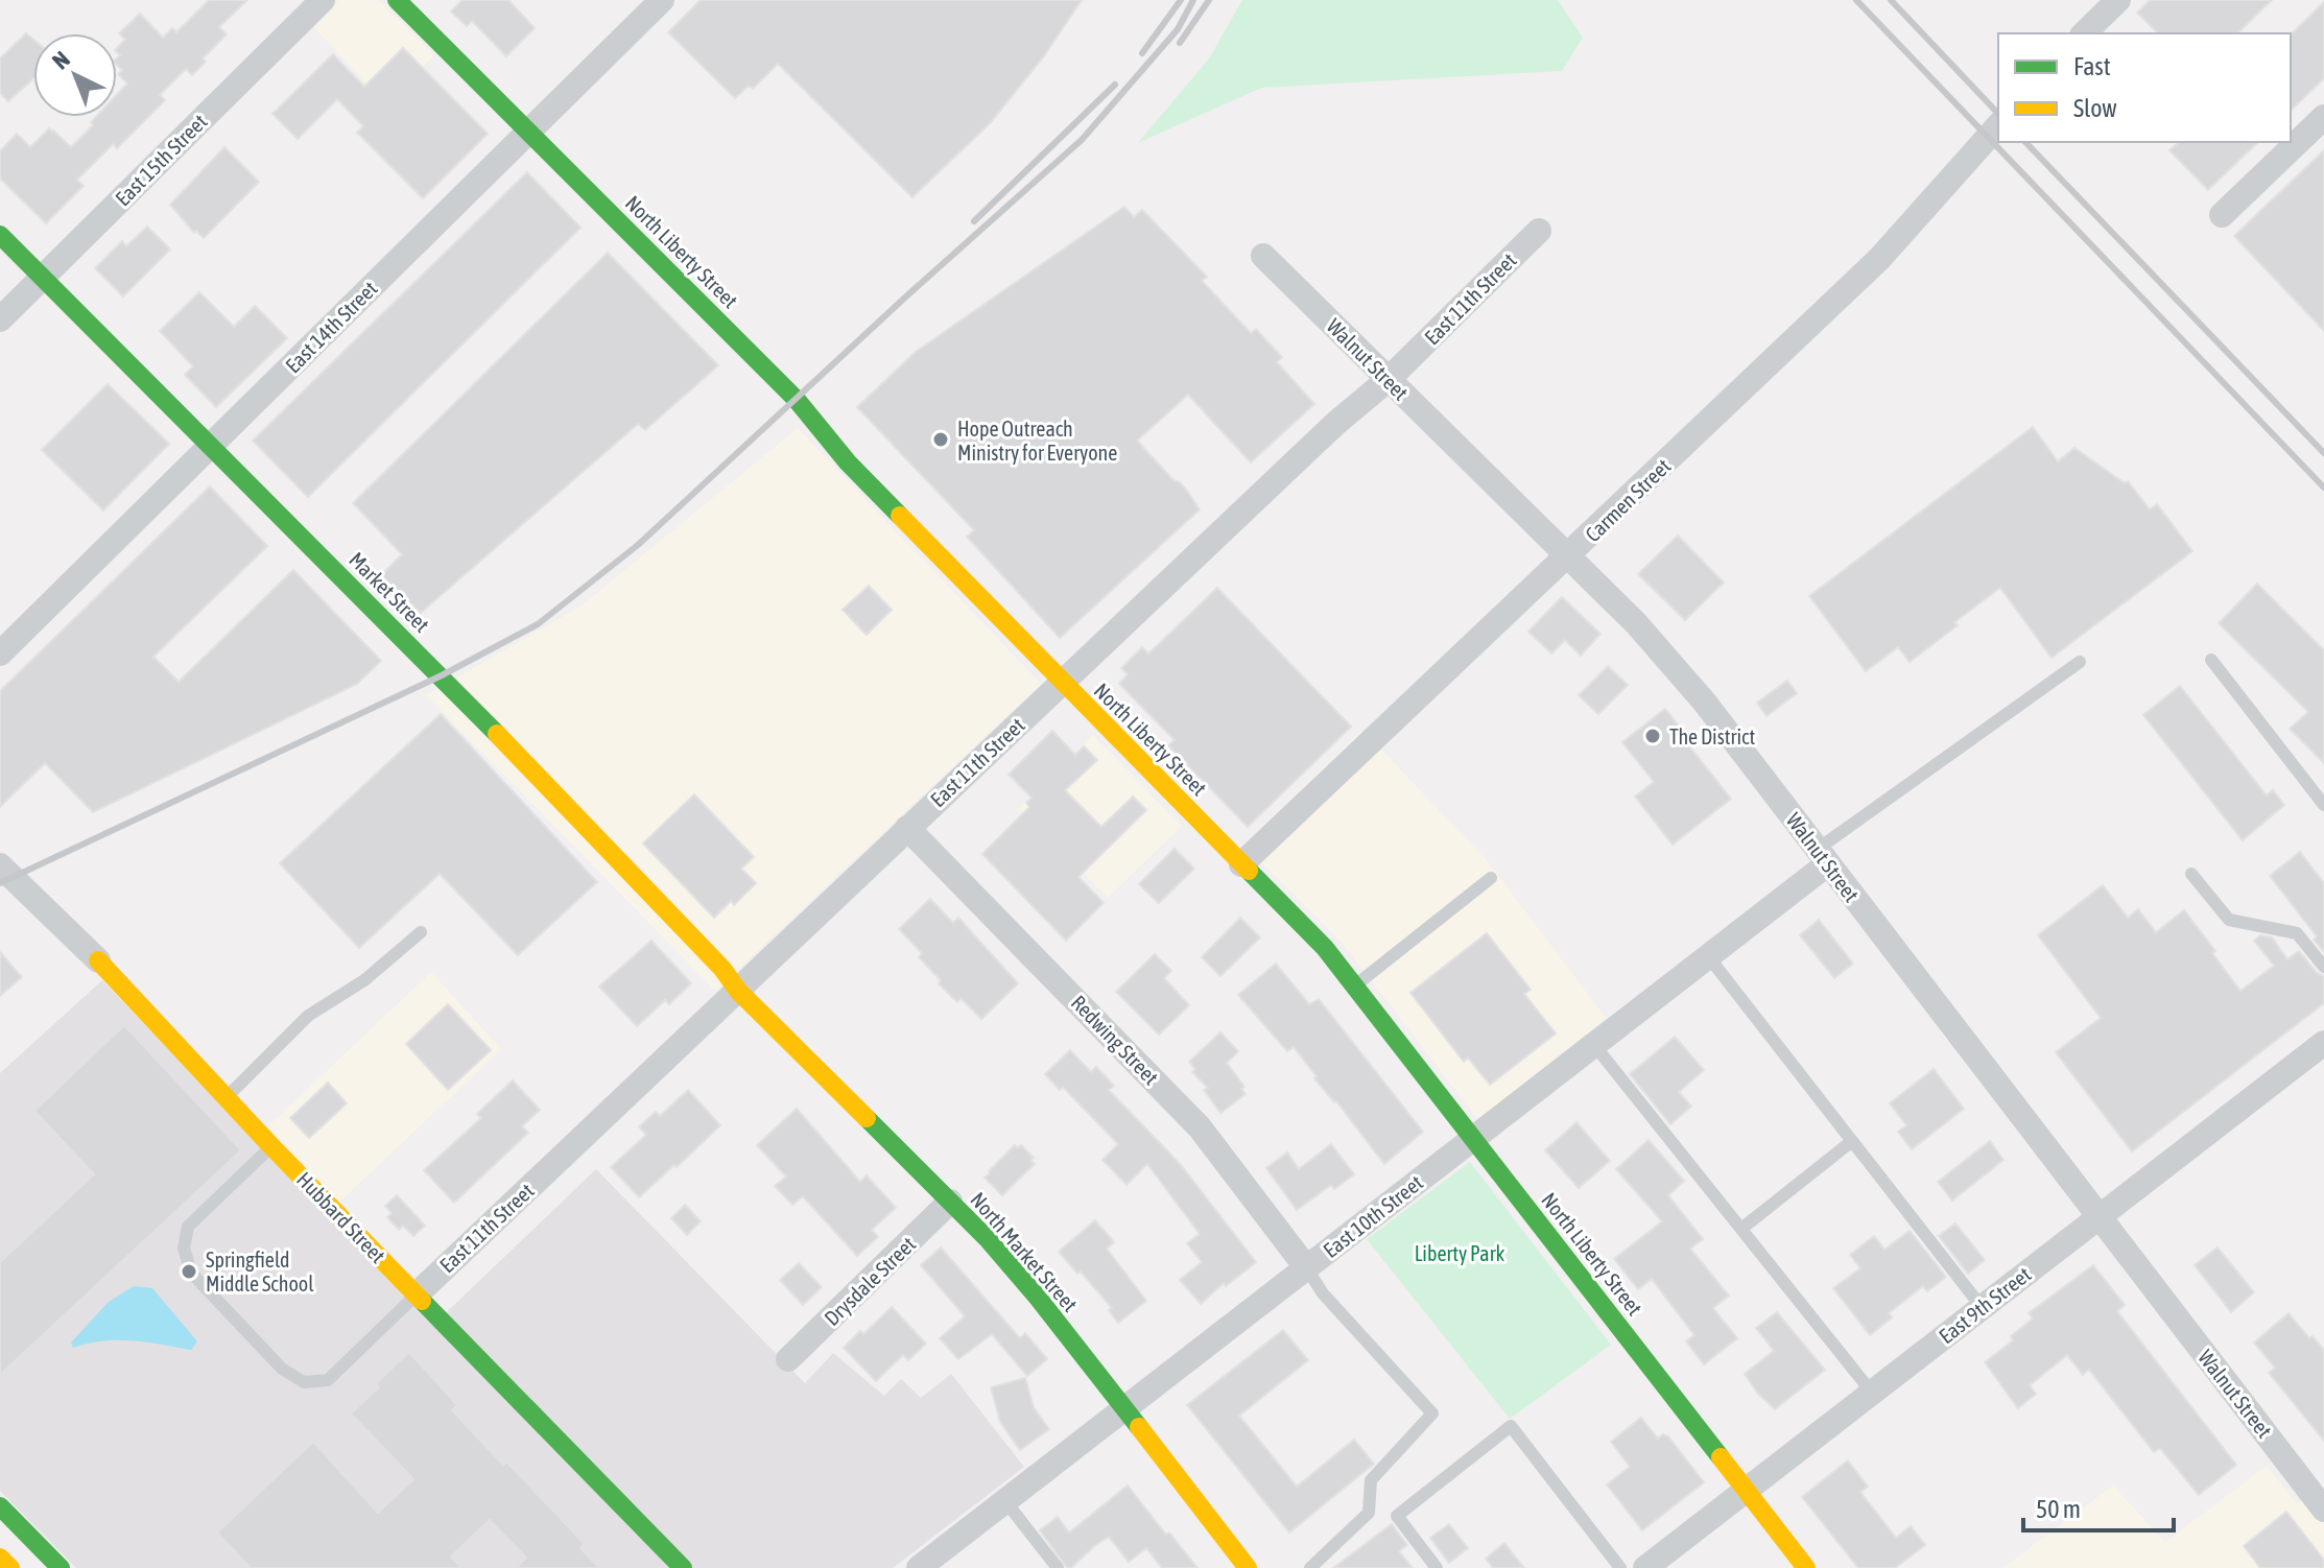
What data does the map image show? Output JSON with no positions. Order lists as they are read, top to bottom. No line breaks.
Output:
{"streets":{"street":["East 15th Street","North Liberty Street","East 11th Street","East 14th Street","Walnut Street","Carmen Street","Market Street","Redwing Street","East 10th Street","Hubbard Street","North Market Street","Drysdale Street","East 9th Street"]},"crossings":[["East 15th Street","Market Street"],["North Liberty Street","East 11th Street"],["North Liberty Street","East 14th Street"],["North Liberty Street","Carmen Street"],["North Liberty Street","East 10th Street"],["North Liberty Street","East 9th Street"],["East 11th Street","Walnut Street"],["East 11th Street","Market Street"],["East 11th Street","Redwing Street"],["East 11th Street","Hubbard Street"],["East 11th Street","North Market Street"],["East 14th Street","Market Street"],["Walnut Street","Carmen Street"],["Walnut Street","East 10th Street"],["Walnut Street","East 9th Street"],["Market Street","North Market Street"],["Redwing Street","East 10th Street"],["East 10th Street","North Market Street"],["North Market Street","Drysdale Street"]],"parks":["Liberty Park"],"places":["Hope Outreach Ministry for Everyone","The District","Springfield Middle School"],"legend":["Fast","Slow"],"scale_bar":"50 m","north":"top left"}
